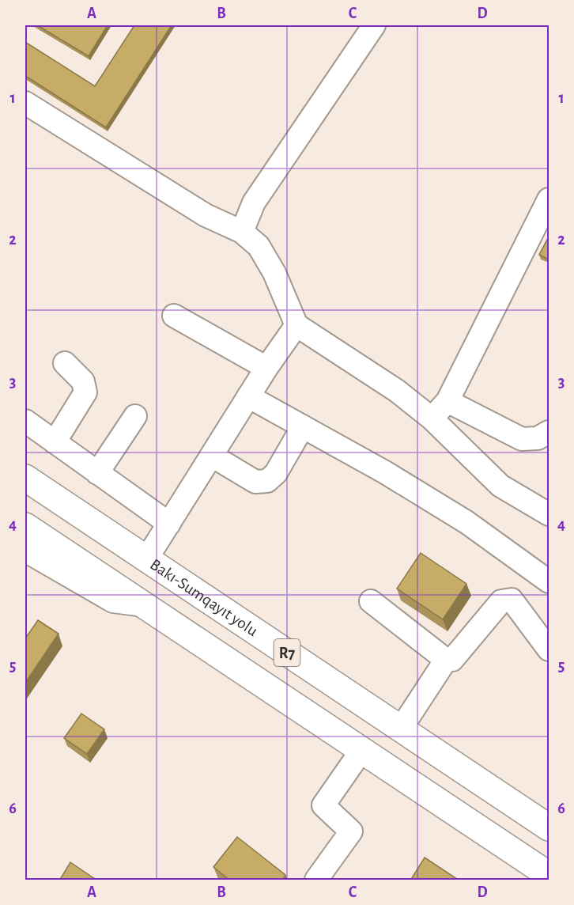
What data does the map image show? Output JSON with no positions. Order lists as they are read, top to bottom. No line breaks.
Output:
{"streets":{"highway":["Bakı-Sumqayıt yolu","R7"]},"grid":{"columns":["A","B","C","D"],"rows":["1","2","3","4","5","6"]}}
